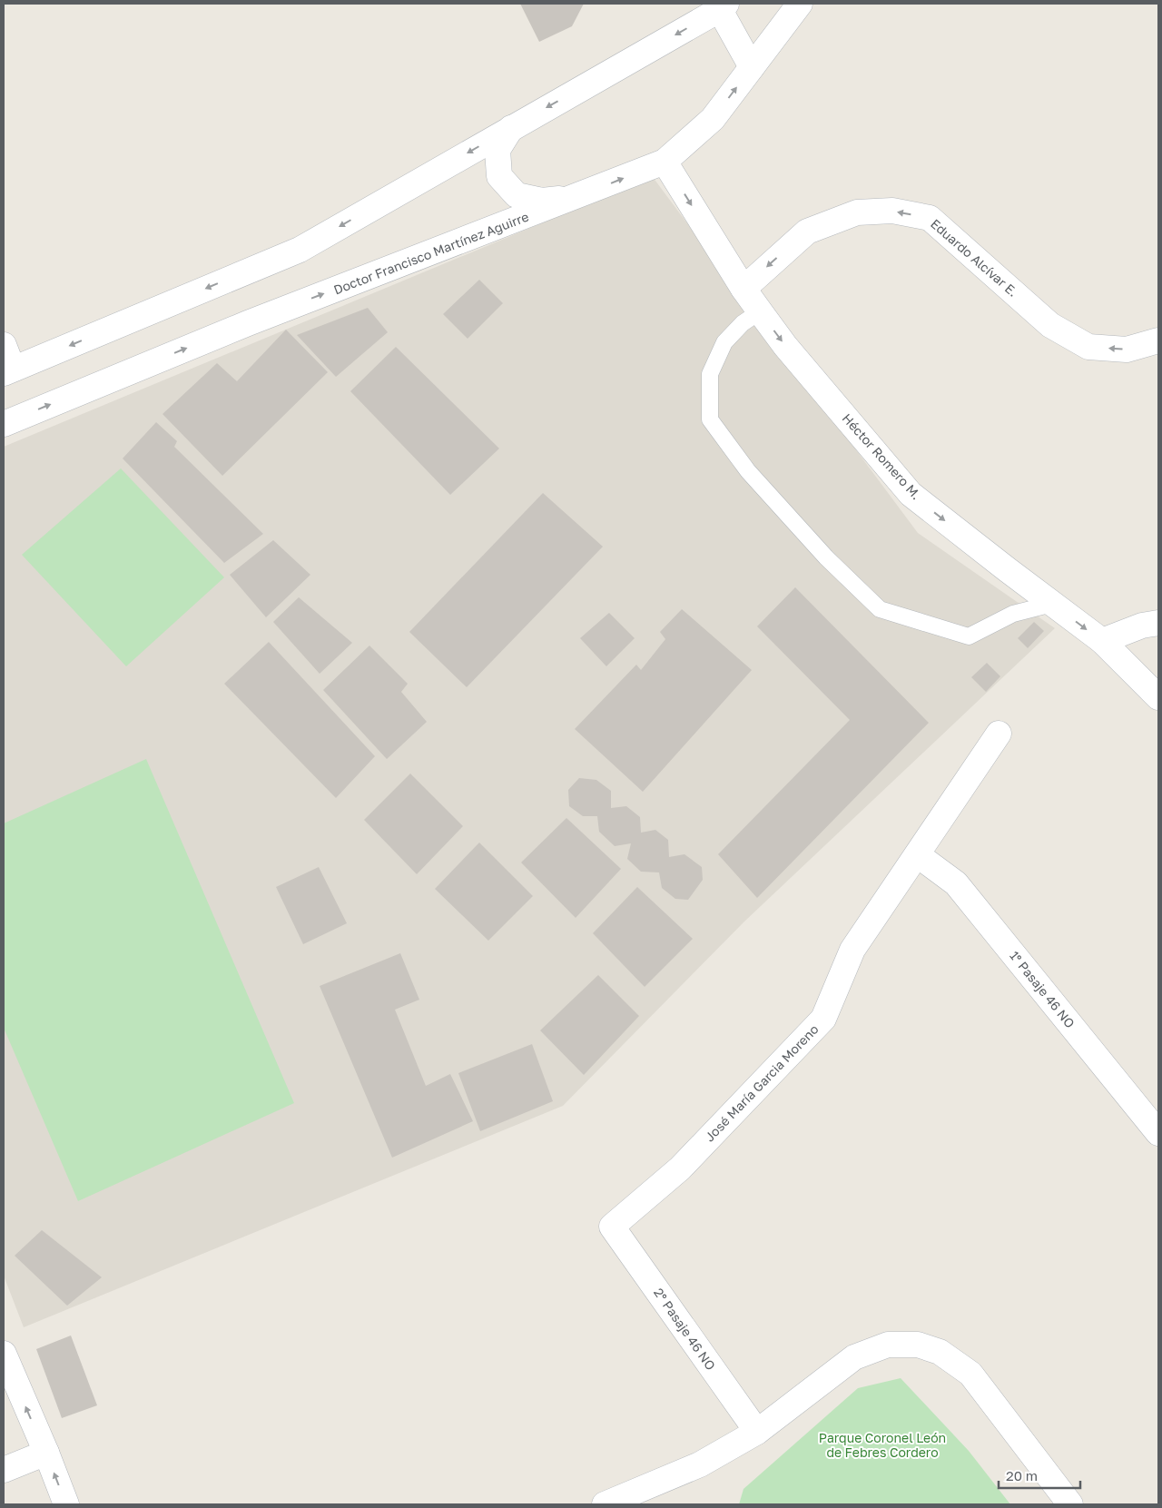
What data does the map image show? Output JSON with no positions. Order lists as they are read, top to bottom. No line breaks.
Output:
{"streets":{"street":["Doctor Francisco Martínez Aguirre","Eduardo Alcívar E.","Héctor Romero M.","1° Pasaje 46 NO","José María Garcia Moreno","2° Pasaje 46 NO"]},"crossings":[["Doctor Francisco Martínez Aguirre","Héctor Romero M."],["Eduardo Alcívar E.","Héctor Romero M."],["1° Pasaje 46 NO","José María Garcia Moreno"],["José María Garcia Moreno","2° Pasaje 46 NO"]],"one_way":["Eduardo Alcívar E.","Héctor Romero M."],"parks":["Parque Coronel León de Febres Cordero"],"scale_bar":"20 m"}
